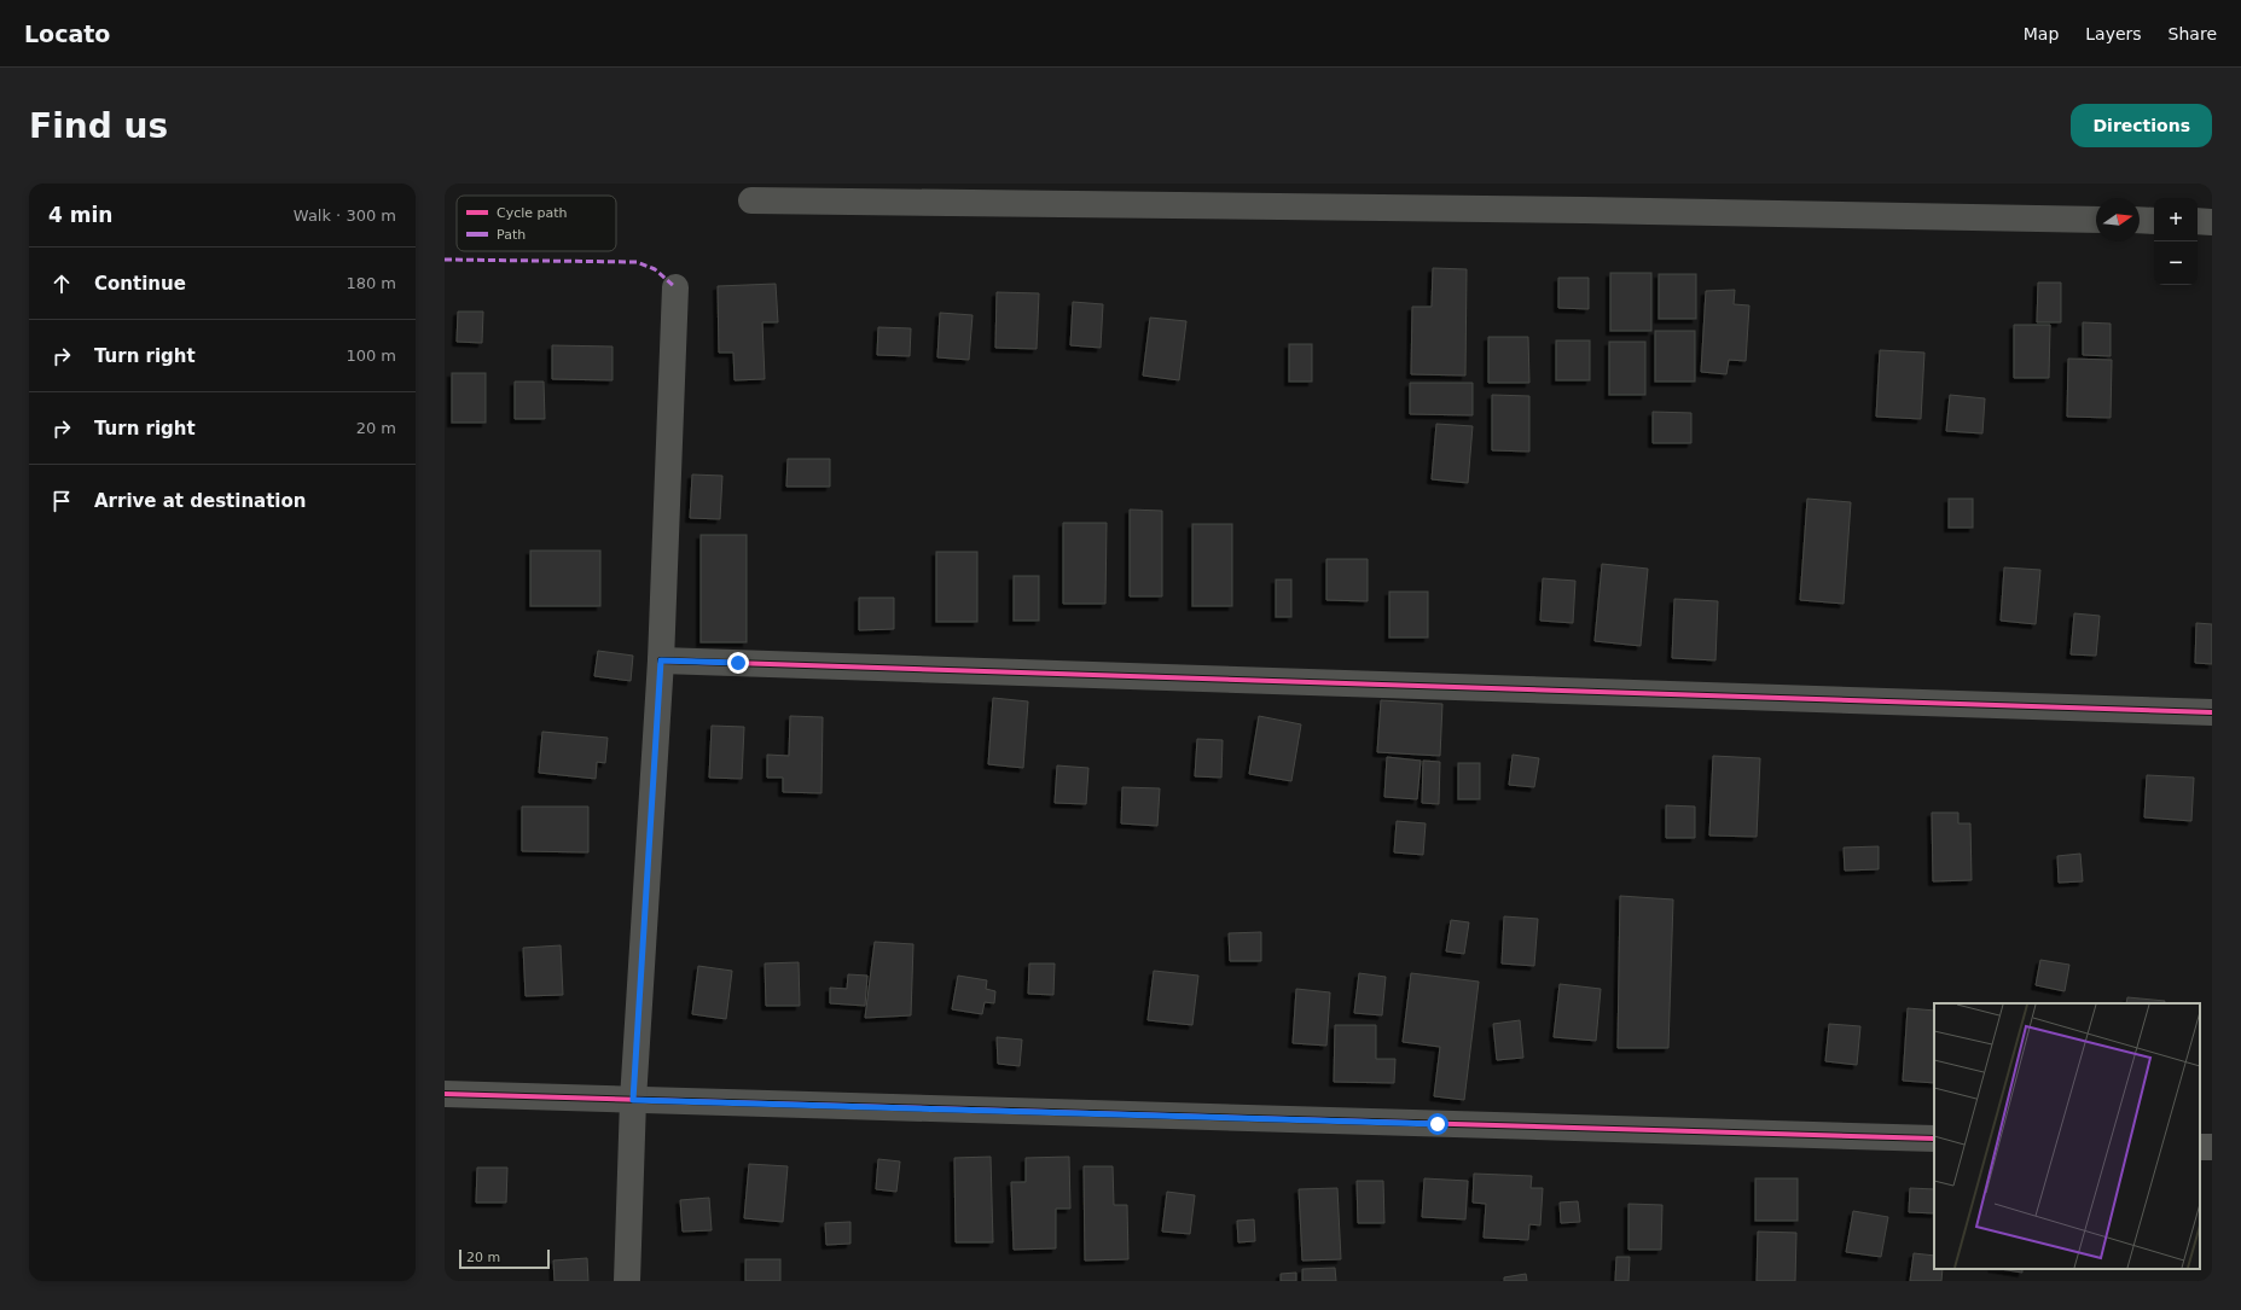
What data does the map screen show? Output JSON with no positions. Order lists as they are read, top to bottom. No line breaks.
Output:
{"legend":["Cycle path","Path"],"scale_bar":"20 m","north":"right","page":{"header":"Locato","nav":["Map","Layers","Share"],"buttons":"Directions","title":"Find us","heading":["4 min","Walk · 300 m"],"map_buttons":["+","−"],"list":[["Continue","180 m"],["Turn right","100 m"],["Turn right","20 m"],"Arrive at destination"],"scale":"20 m"}}
